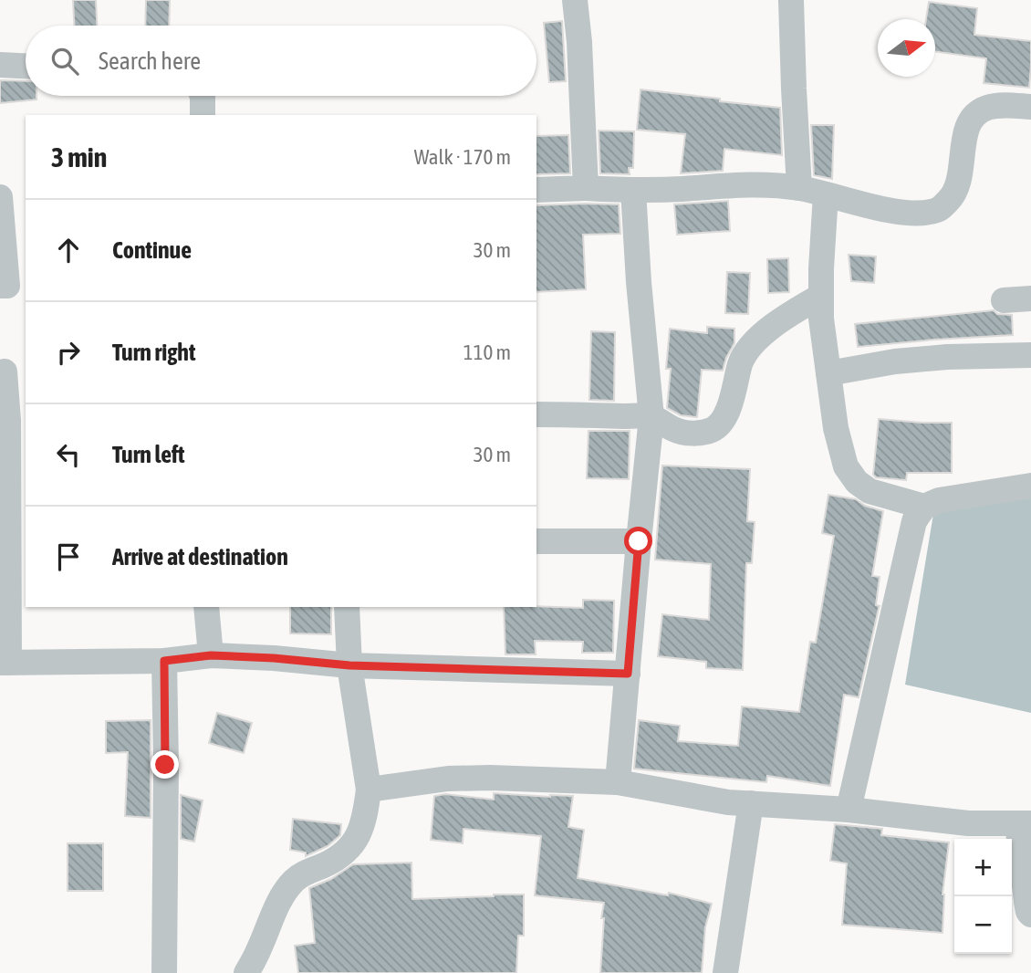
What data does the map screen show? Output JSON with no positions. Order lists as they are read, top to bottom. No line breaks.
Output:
{"north":"right","page":{"search":"Search here","heading":["3 min","Walk · 170 m"],"list":[["Continue","30 m"],["Turn right","110 m"],["Turn left","30 m"],"Arrive at destination"],"map_buttons":["+","−"]}}
